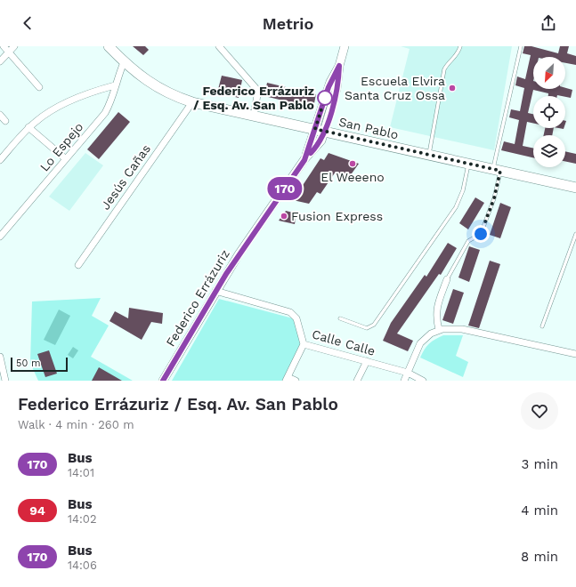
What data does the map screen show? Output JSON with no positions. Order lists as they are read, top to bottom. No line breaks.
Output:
{"streets":{"main road":["San Pablo"],"street":["Lo Espejo","Jesús Cañas","Federico Errázuriz","Calle Calle"]},"crossings":[["San Pablo","Lo Espejo"],["San Pablo","Jesús Cañas"],["San Pablo","Federico Errázuriz"],["Federico Errázuriz","Calle Calle"]],"places":["Escuela Elvira Santa Cruz Ossa","Federico Errázuriz / Esq. Av. San Pablo","El Weeeno","Fusion Express"],"lines":["bus line 170"],"scale_bar":"50 m","north":"bottom left","page":{"header":"Metrio","on_map":"170","scale":"50 m","heading":["Federico Errázuriz / Esq. Av. San Pablo","Walk · 4 min · 260 m"],"list":[{"mark":"170","name":"Bus","note":"14:01","value":"3 min"},{"mark":"94","name":"Bus","note":"14:02","value":"4 min"},{"mark":"170","name":"Bus","note":"14:06","value":"8 min"}]}}
